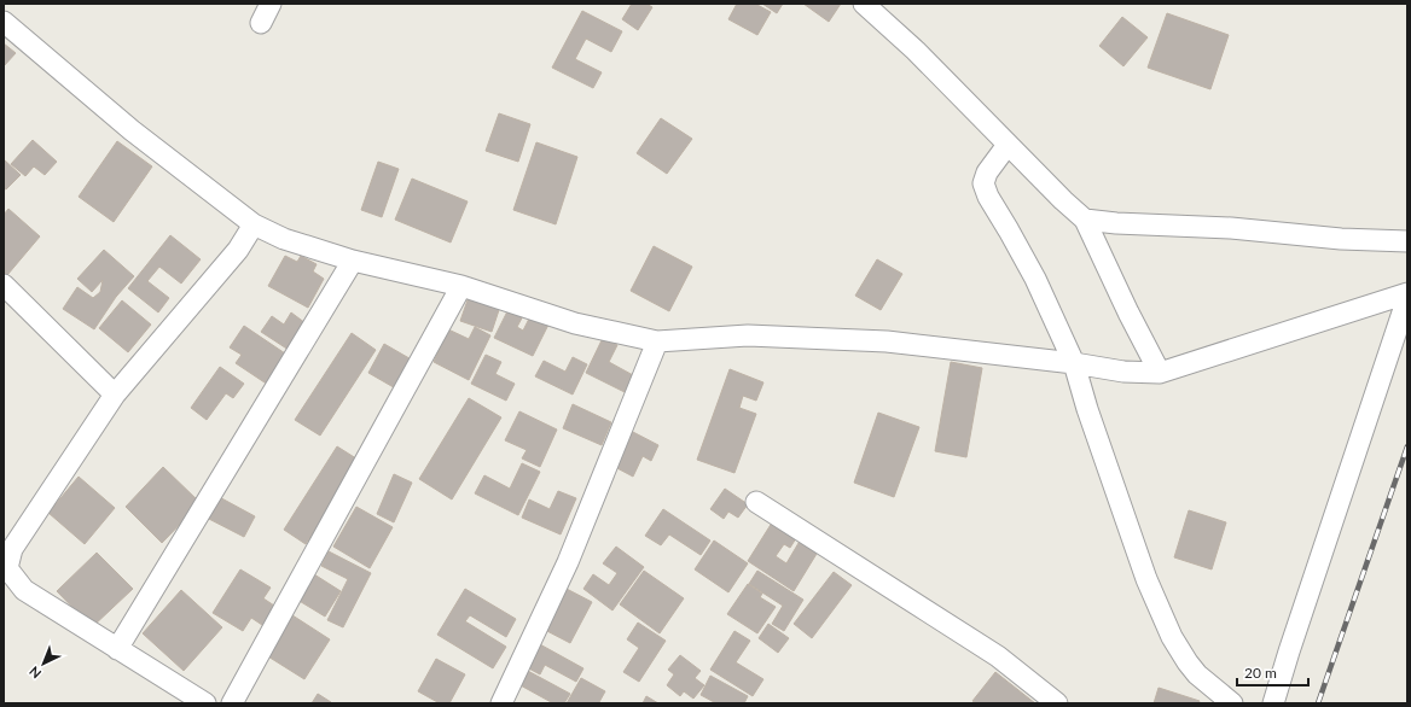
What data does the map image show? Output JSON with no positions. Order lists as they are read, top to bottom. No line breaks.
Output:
{"scale_bar":"20 m","north":"bottom left"}
